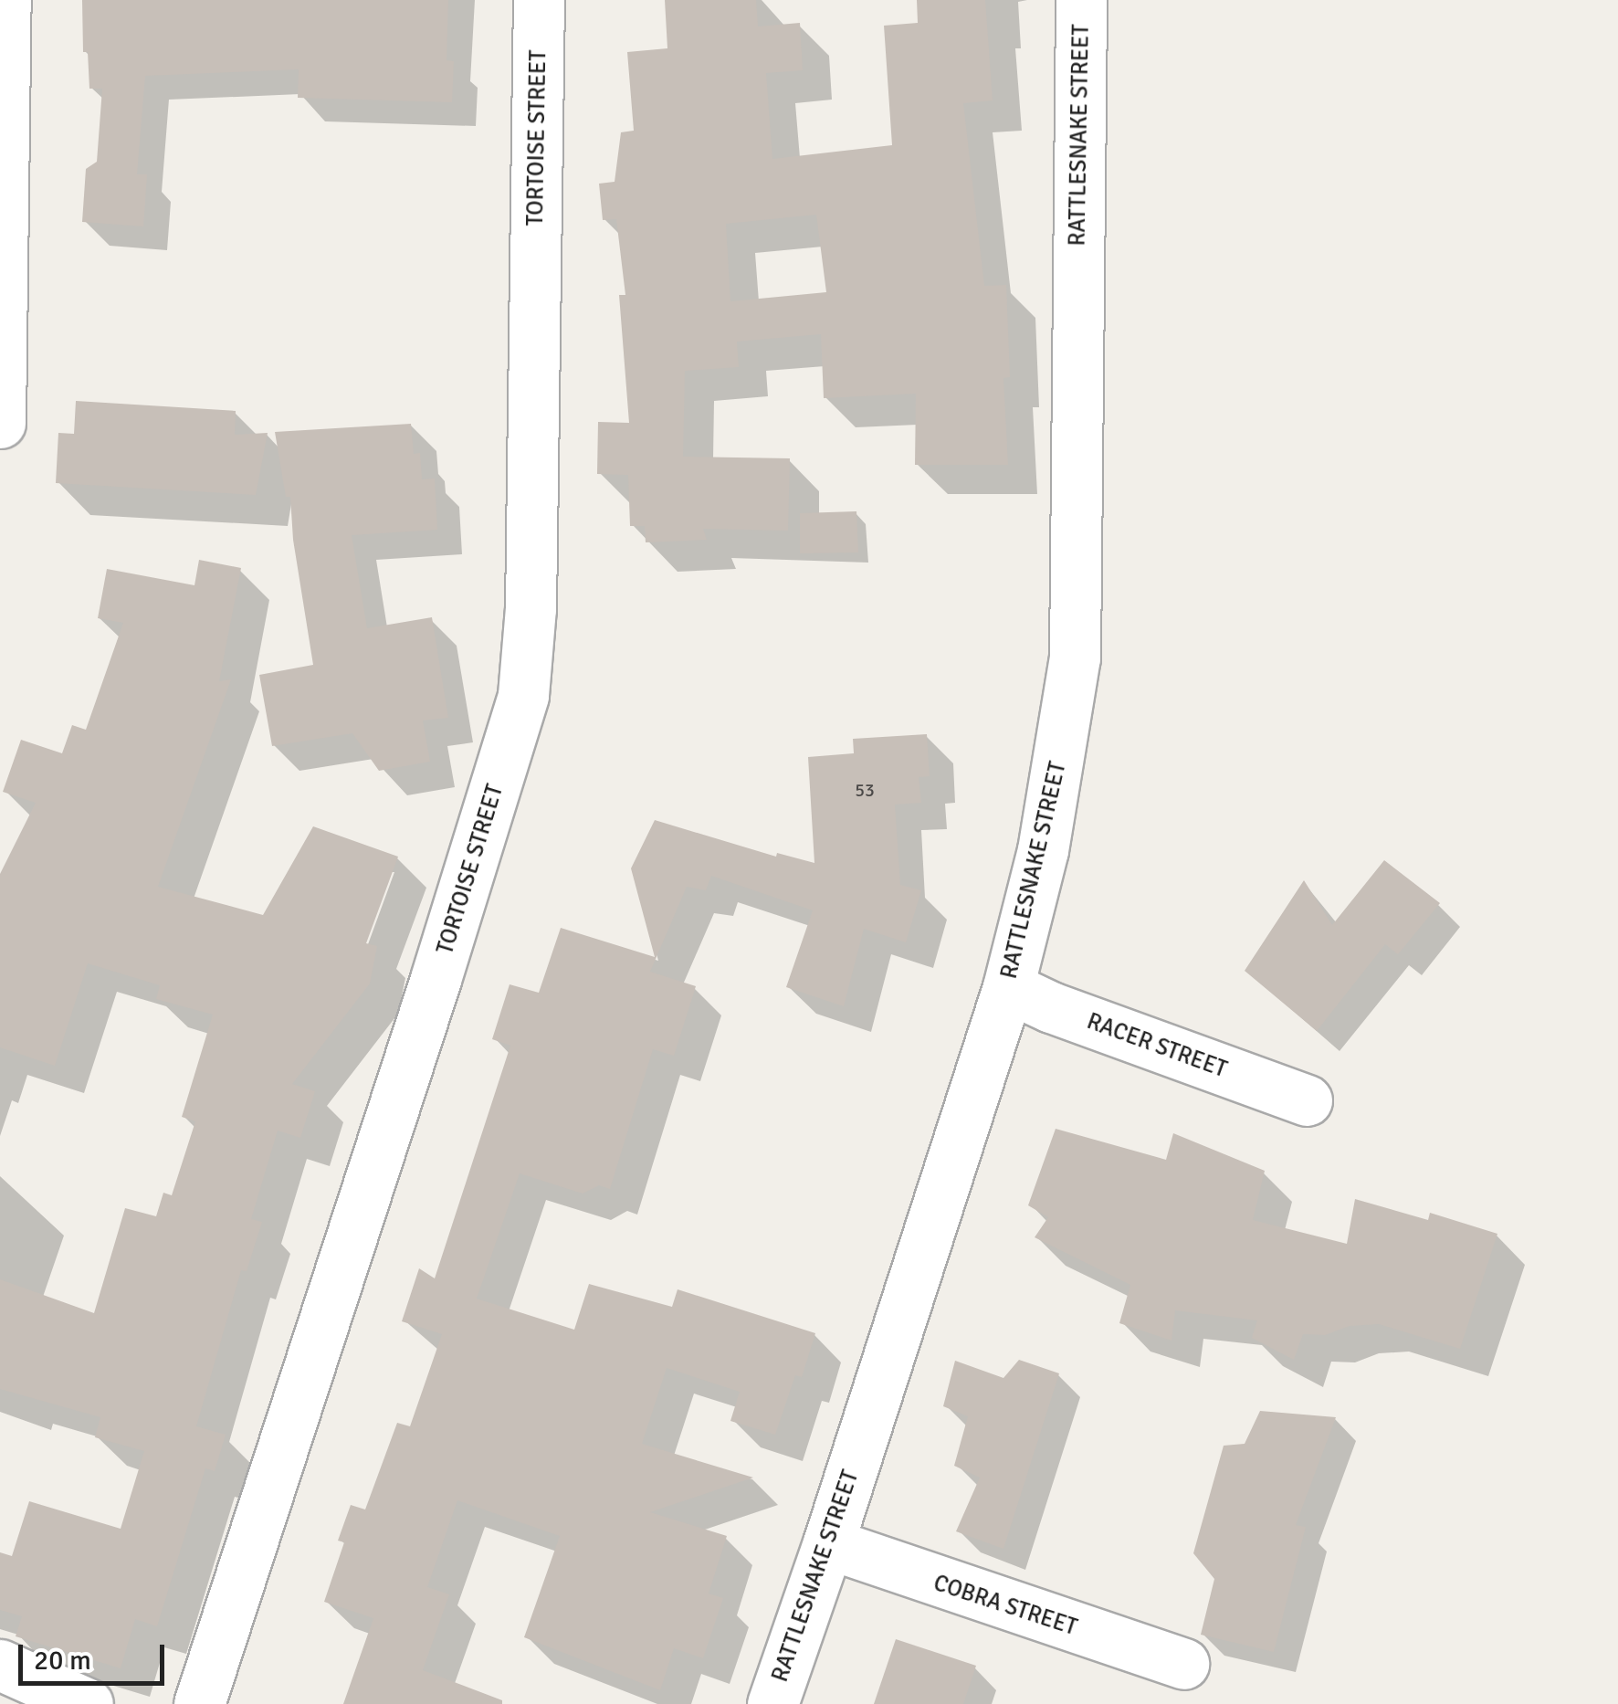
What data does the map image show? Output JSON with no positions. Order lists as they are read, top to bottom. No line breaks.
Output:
{"streets":{"street":["RATTLESNAKE STREET","TORTOISE STREET","RACER STREET","COBRA STREET"]},"crossings":[["RATTLESNAKE STREET","RACER STREET"],["RATTLESNAKE STREET","COBRA STREET"]],"house_numbers":["53"],"scale_bar":"20 m"}
